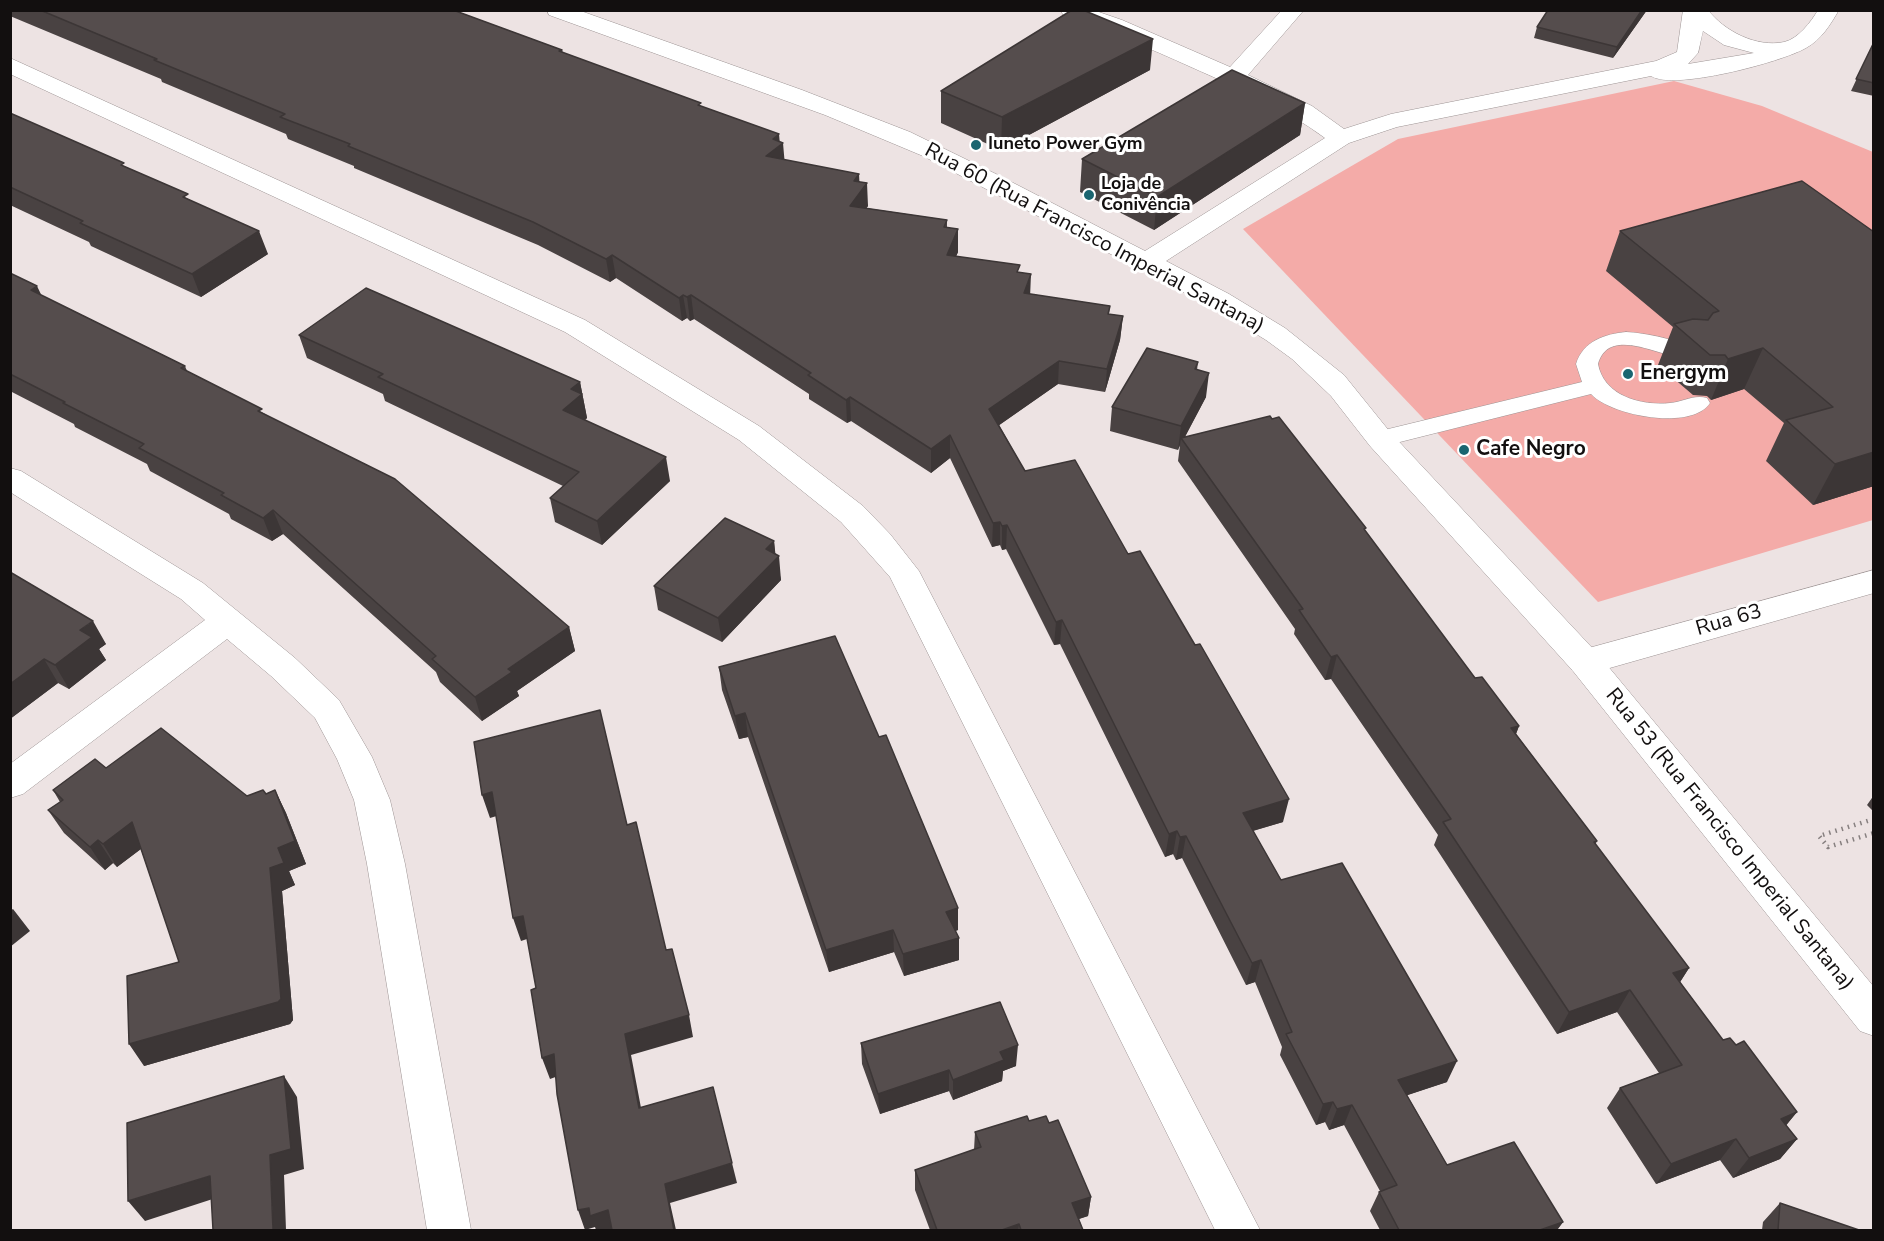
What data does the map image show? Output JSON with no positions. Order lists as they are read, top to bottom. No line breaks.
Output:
{"streets":{"street":["Rua 60 (Rua Francisco Imperial Santana)","Rua 63","Rua 53 (Rua Francisco Imperial Santana)"]},"crossings":[["Rua 60 (Rua Francisco Imperial Santana)","Rua 63"],["Rua 60 (Rua Francisco Imperial Santana)","Rua 53 (Rua Francisco Imperial Santana)"],["Rua 63","Rua 53 (Rua Francisco Imperial Santana)"]],"places":["Iuneto Power Gym","Loja de Conivência","Energym","Cafe Negro"]}
